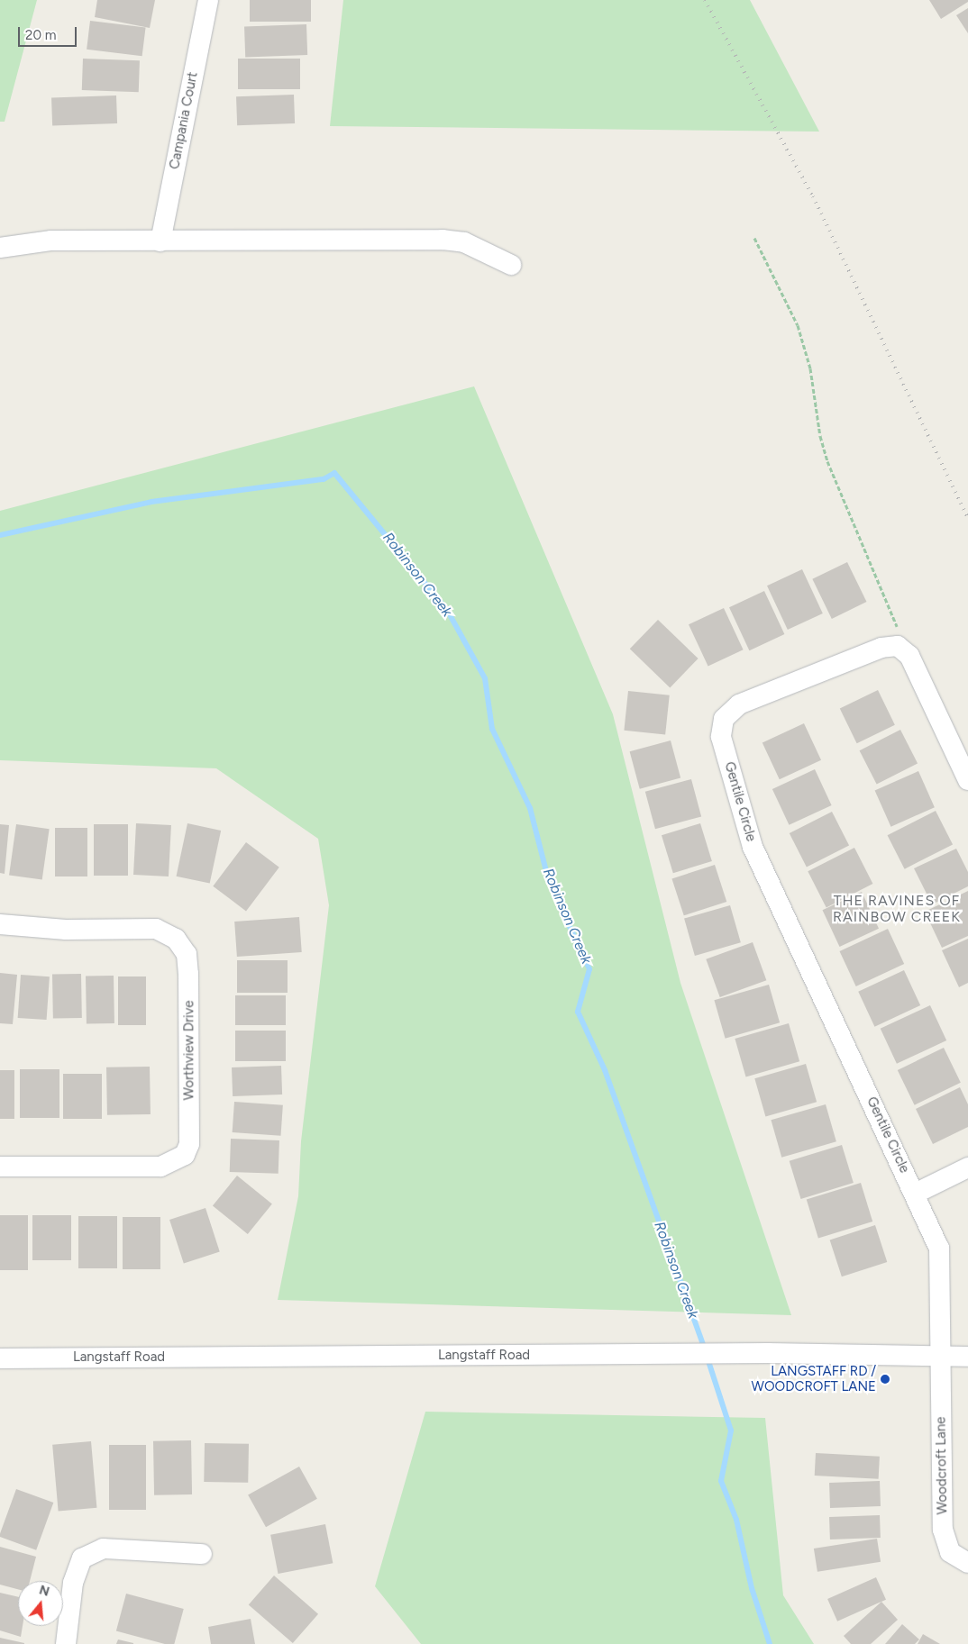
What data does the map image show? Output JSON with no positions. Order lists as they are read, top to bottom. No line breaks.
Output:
{"streets":{"street":["Campania Court","Gentile Circle","Worthview Drive","Langstaff Road","Woodcroft Lane"]},"crossings":[["Gentile Circle","Langstaff Road"],["Gentile Circle","Woodcroft Lane"],["Langstaff Road","Woodcroft Lane"]],"districts":["THE RAVINES OF RAINBOW CREEK"],"water":["Robinson Creek"],"places":["LANGSTAFF RD / WOODCROFT LANE"],"scale_bar":"20 m","north":"top"}
